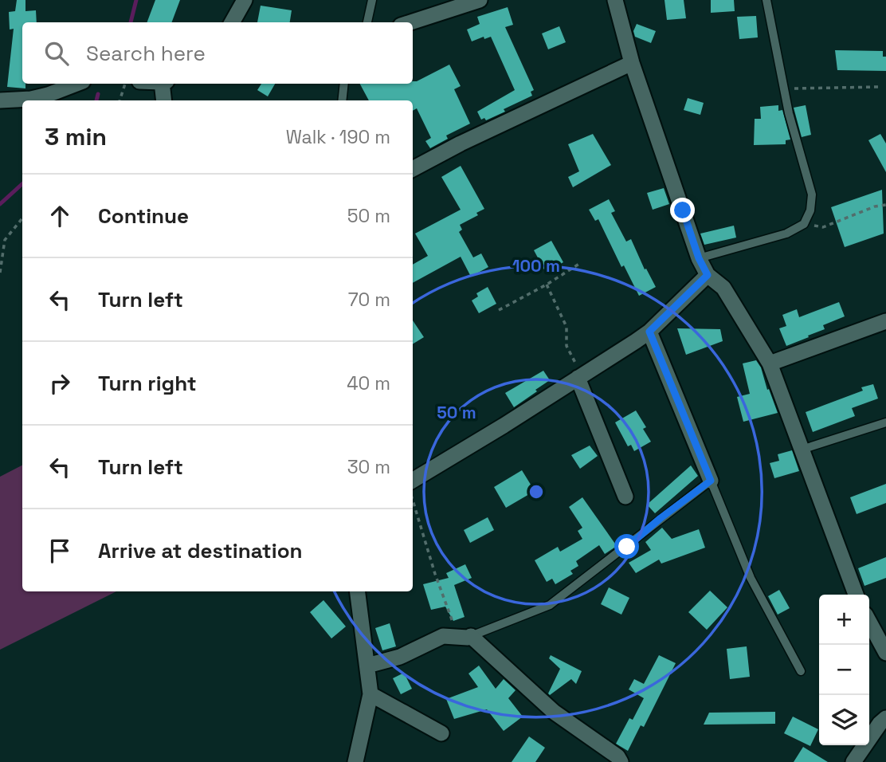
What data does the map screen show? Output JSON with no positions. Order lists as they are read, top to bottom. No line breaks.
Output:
{"page":{"search":"Search here","heading":["3 min","Walk · 190 m"],"list":[["Continue","50 m"],["Turn left","70 m"],["Turn right","40 m"],["Turn left","30 m"],"Arrive at destination"],"map_buttons":["+","−"]},"rings":["100 m","50 m"]}
